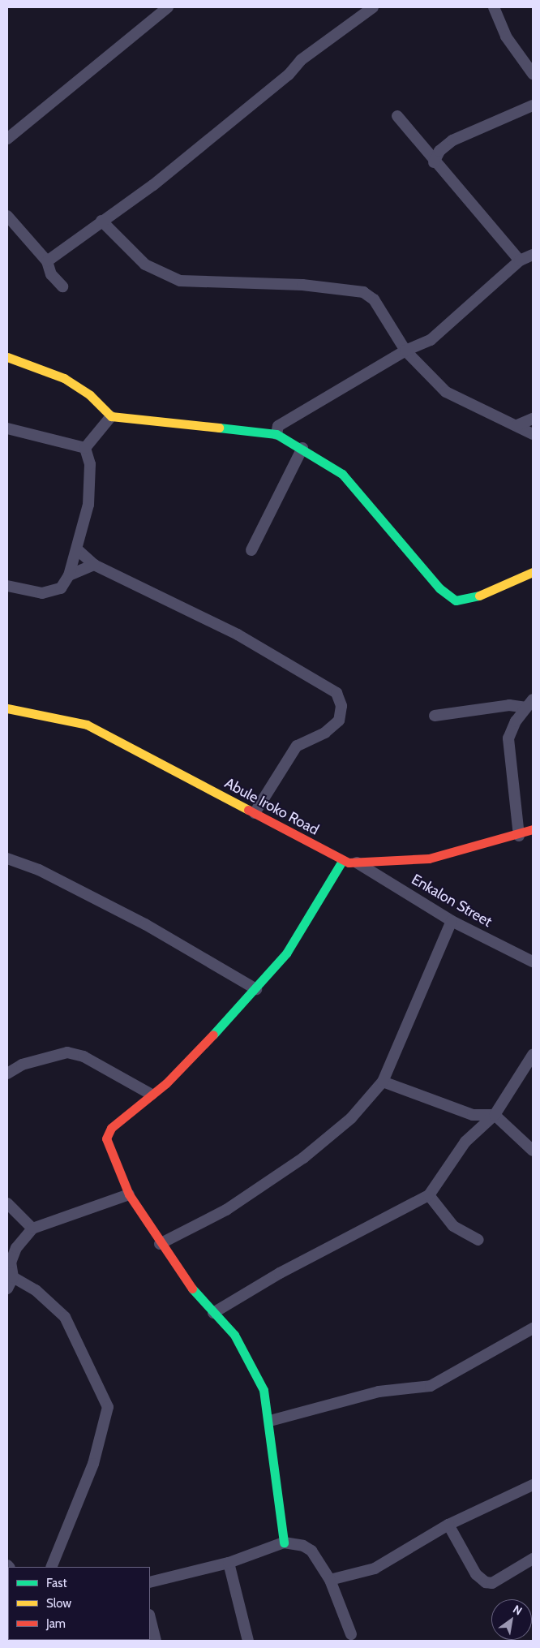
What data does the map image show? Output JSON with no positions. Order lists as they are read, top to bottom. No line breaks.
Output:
{"streets":{"street":["Abule Iroko Road","Enkalon Street"]},"crossings":[["Abule Iroko Road","Enkalon Street"]],"legend":["Fast","Slow","Jam"],"north":"top right"}
